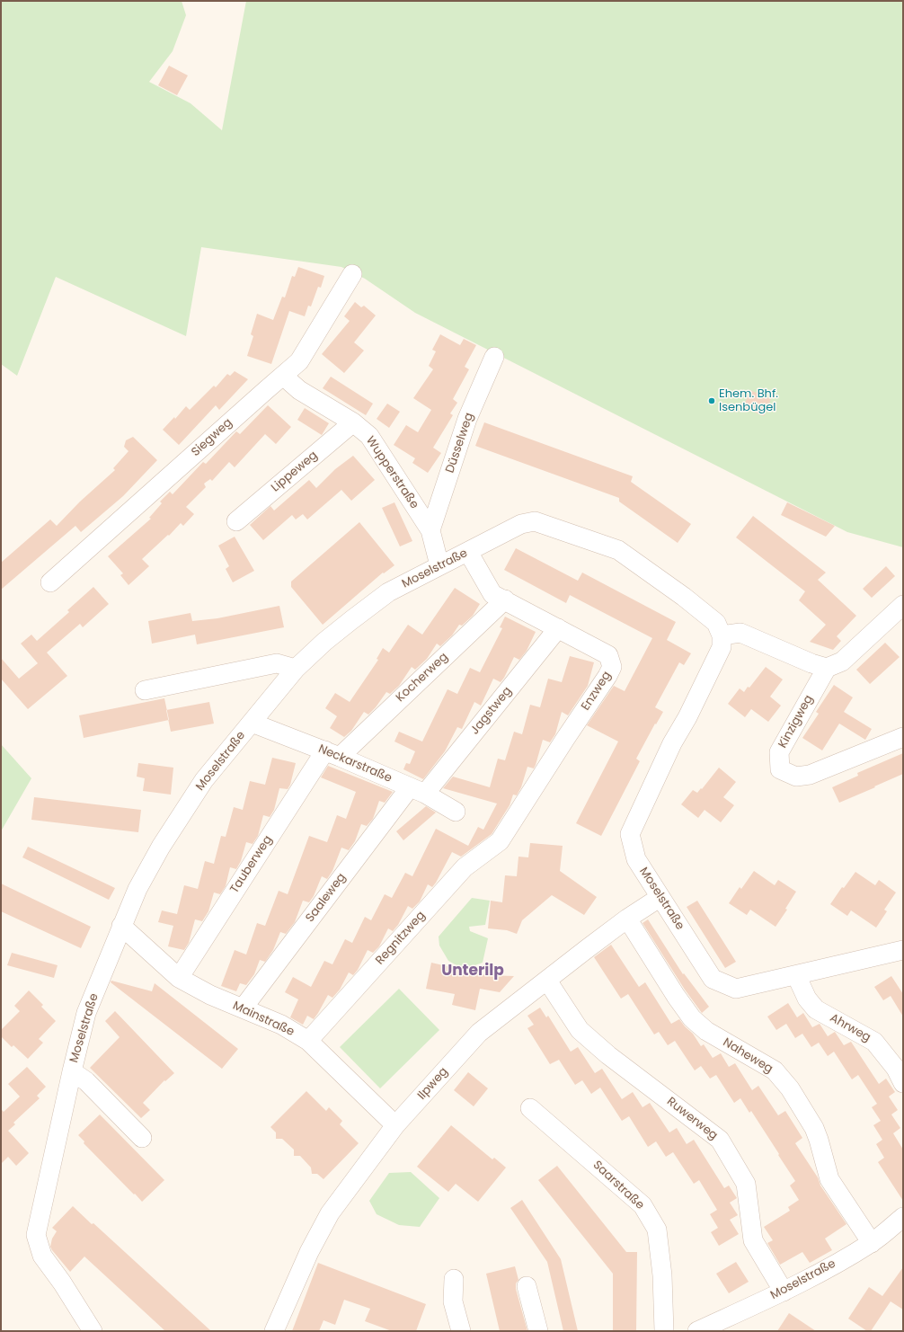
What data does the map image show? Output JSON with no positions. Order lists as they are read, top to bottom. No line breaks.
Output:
{"streets":{"street":["Siegweg","Düsselweg","Lippeweg","Wupperstraße","Moselstraße","Kocherweg","Enzweg","Jagstweg","Kinzigweg","Neckarstraße","Tauberweg","Saaleweg","Regnitzweg","Mainstraße","Ahrweg","Naheweg","Ilpweg","Ruwerweg","Saarstraße"]},"crossings":[["Siegweg","Wupperstraße"],["Düsselweg","Wupperstraße"],["Lippeweg","Wupperstraße"],["Wupperstraße","Moselstraße"],["Moselstraße","Enzweg"],["Moselstraße","Neckarstraße"],["Moselstraße","Mainstraße"],["Moselstraße","Ahrweg"],["Moselstraße","Naheweg"],["Moselstraße","Ilpweg"],["Moselstraße","Ruwerweg"],["Kocherweg","Enzweg"],["Kocherweg","Neckarstraße"],["Kocherweg","Tauberweg"],["Enzweg","Jagstweg"],["Enzweg","Regnitzweg"],["Jagstweg","Neckarstraße"],["Jagstweg","Saaleweg"],["Neckarstraße","Tauberweg"],["Neckarstraße","Saaleweg"],["Tauberweg","Mainstraße"],["Saaleweg","Mainstraße"],["Regnitzweg","Mainstraße"],["Mainstraße","Ilpweg"],["Naheweg","Ilpweg"],["Ilpweg","Ruwerweg"]],"districts":["Unterilp"],"places":["Ehem. Bhf. Isenbügel"]}
